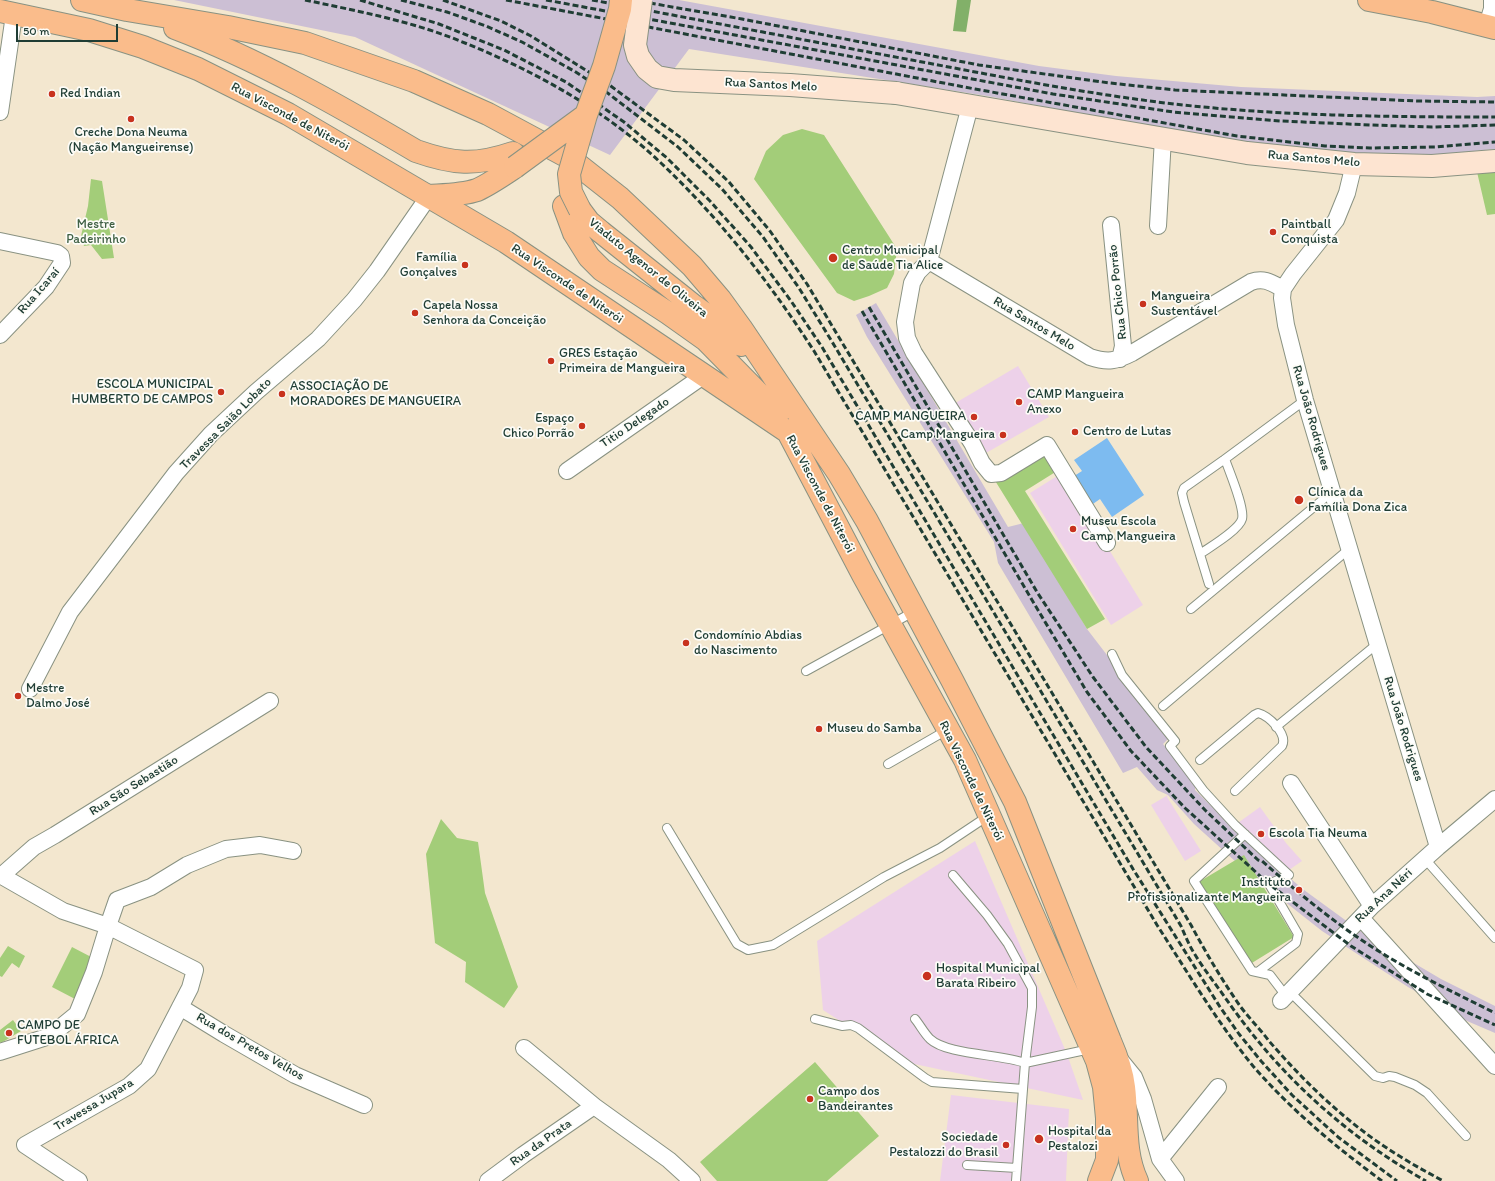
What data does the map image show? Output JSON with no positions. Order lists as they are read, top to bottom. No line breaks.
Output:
{"streets":{"main road":["Rua Santos Melo","Rua Visconde de Niterói","Viaduto Agenor de Oliveira"],"street":["Rua Icaraí","Rua Chico Porrão","Rua João Rodrigues","Titio Delegado","Travessa Saião Lobato","Rua São Sebastião","Rua Ana Néri","Rua dos Pretos Velhos","Travessa Jupara","Rua da Prata"]},"crossings":[["Rua Santos Melo","Rua Chico Porrão"],["Rua Santos Melo","Rua João Rodrigues"],["Rua Visconde de Niterói","Viaduto Agenor de Oliveira"],["Rua Visconde de Niterói","Titio Delegado"],["Rua Visconde de Niterói","Travessa Saião Lobato"],["Rua João Rodrigues","Rua Ana Néri"],["Rua dos Pretos Velhos","Travessa Jupara"]],"parks":["Mestre Padeirinho"],"places":["Red Indian","Creche Dona Neuma (Nação Mangueirense)","Paintball Conquista","Centro Municipal de Saúde Tia Alice","Família Gonçalves","Mangueira Sustentável","Capela Nossa Senhora da Conceição","GRES Estação Primeira de Mangueira","ESCOLA MUNICIPAL HUMBERTO DE CAMPOS","ASSOCIAÇÃO DE MORADORES DE MANGUEIRA","CAMP Mangueira Anexo","CAMP MANGUEIRA","Espaço Chico Porrão","Centro de Lutas","Camp Mangueira","Clínica da Família Dona Zica","Museu Escola Camp Mangueira","Condomínio Abdias do Nascimento","Mestre Dalmo José","Museu do Samba","Escola Tia Neuma","Instituto Profissionalizante Mangueira","Hospital Municipal Barata Ribeiro","CAMPO DE FUTEBOL ÁFRICA","Campo dos Bandeirantes","Hospital da Pestalozi","Sociedade Pestalozzi do Brasil"],"scale_bar":"50 m"}
